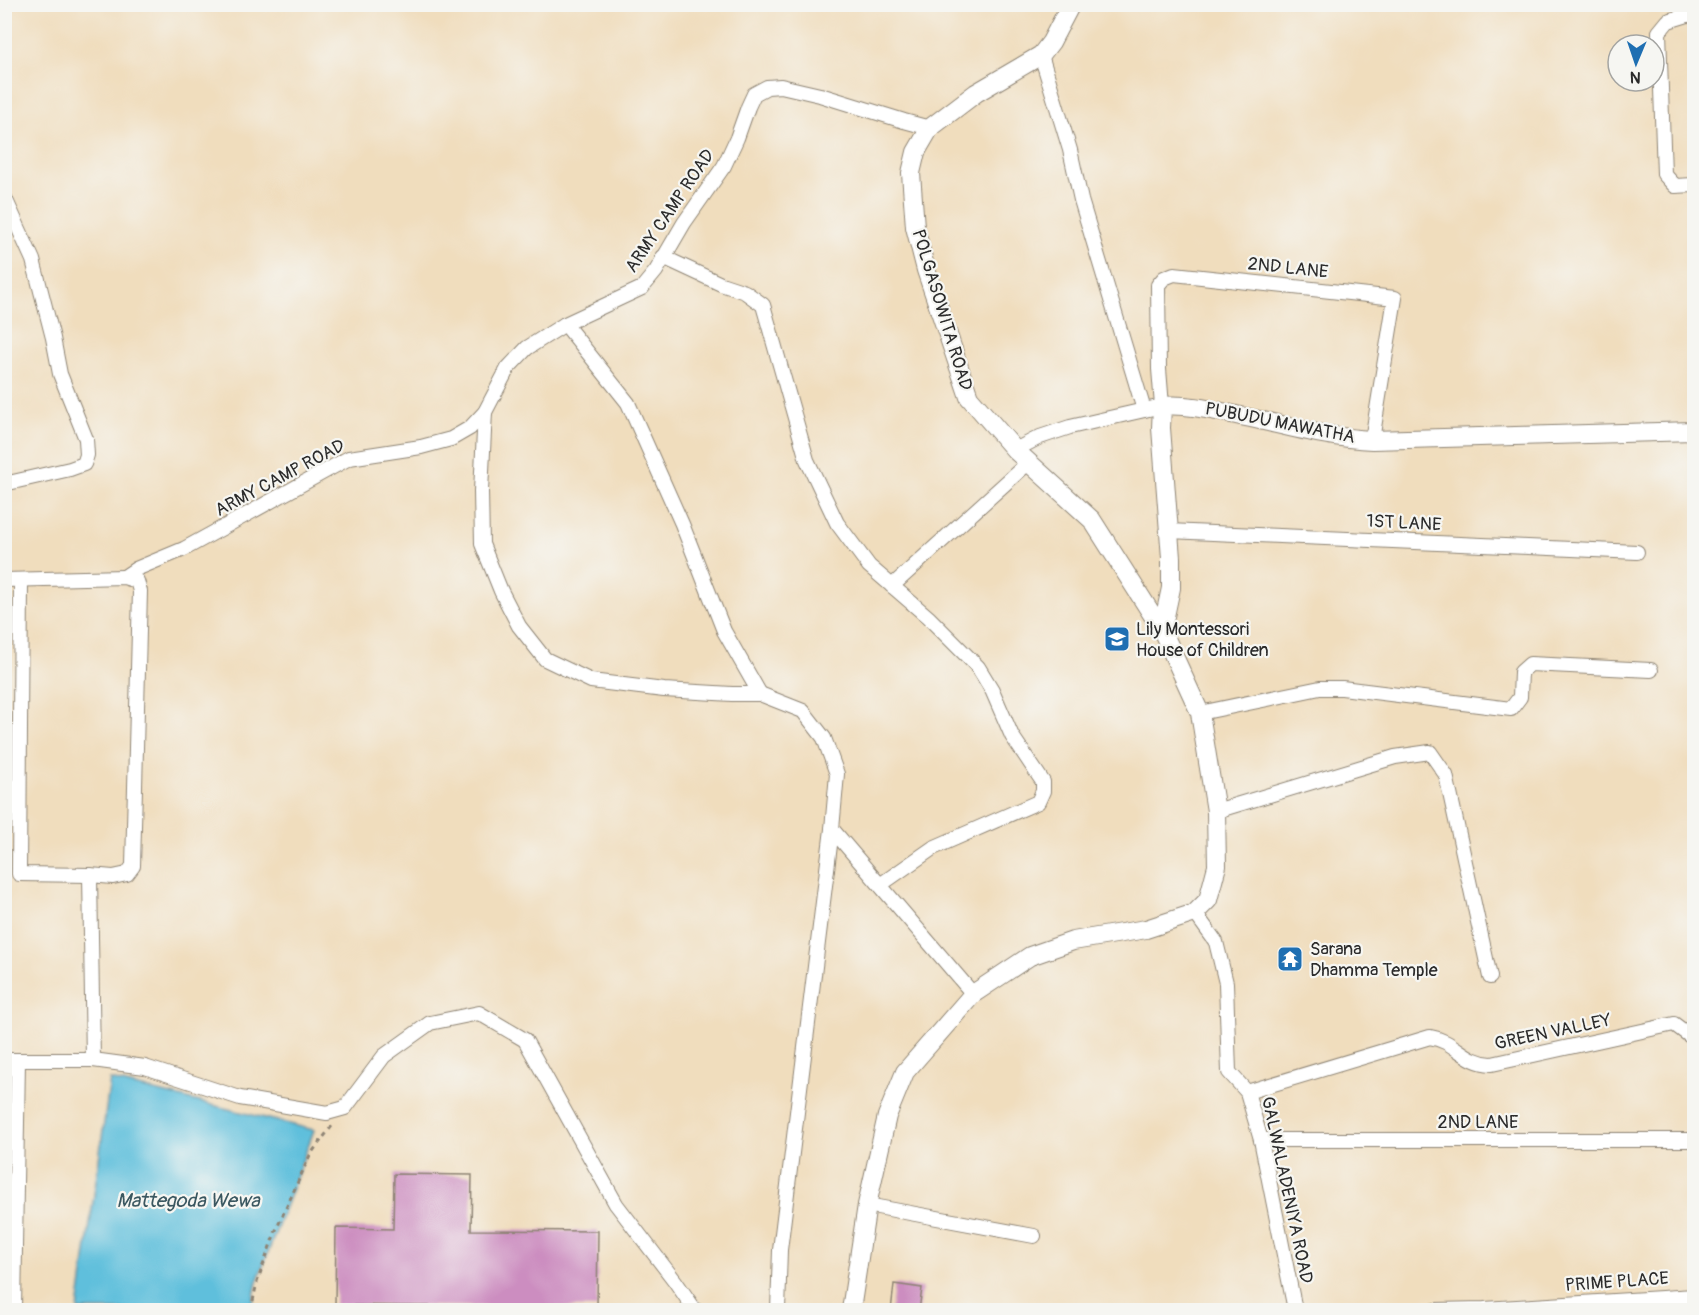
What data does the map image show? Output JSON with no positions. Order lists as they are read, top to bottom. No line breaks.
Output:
{"streets":{"street":["ARMY CAMP ROAD","2ND LANE","POLGASOWITA ROAD","PUBUDU MAWATHA","1ST LANE","GREEN VALLEY","GALWALADENIYA ROAD","PRIME PLACE"]},"crossings":[["ARMY CAMP ROAD","POLGASOWITA ROAD"],["2ND LANE","PUBUDU MAWATHA"],["2ND LANE","GALWALADENIYA ROAD"],["POLGASOWITA ROAD","GALWALADENIYA ROAD"],["GREEN VALLEY","GALWALADENIYA ROAD"]],"water":["Mattegoda Wewa"],"places":{"school or university":["Lily Montessori House of Children"],"temple":["Sarana Dhamma Temple"]},"north":"bottom"}
